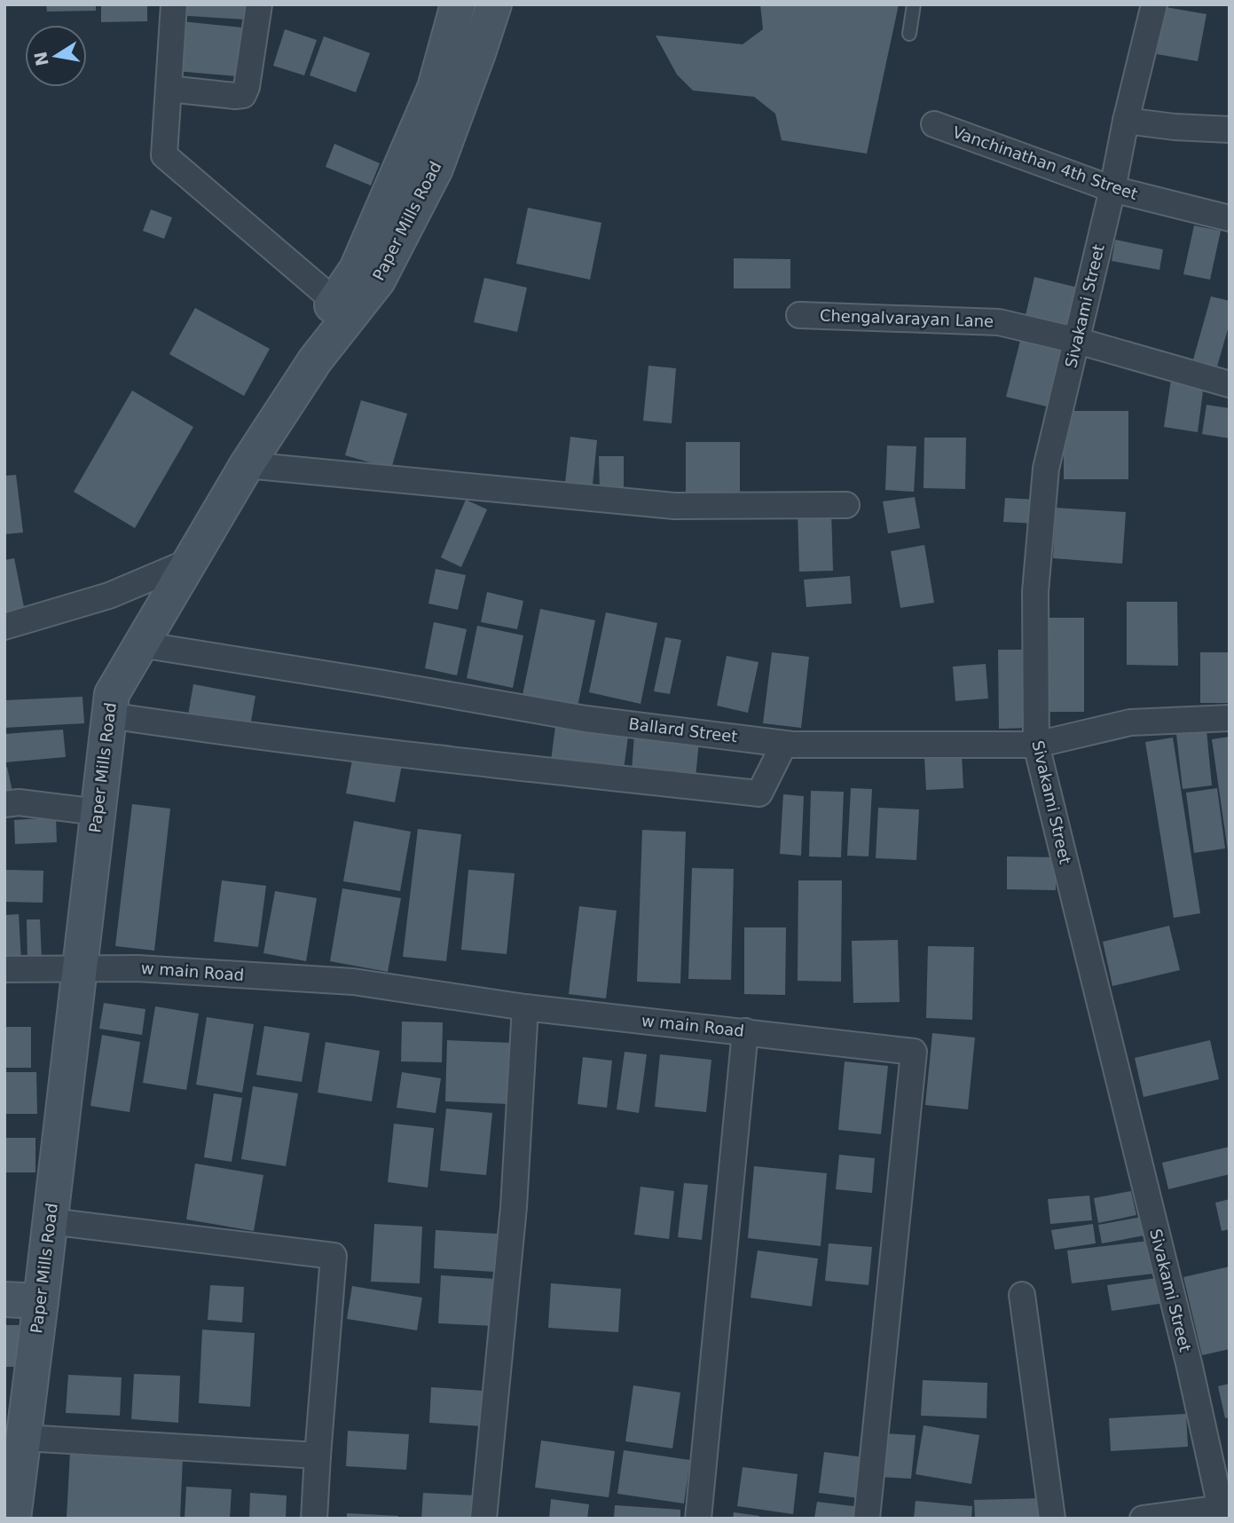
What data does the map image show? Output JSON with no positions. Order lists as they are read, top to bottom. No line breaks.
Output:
{"streets":{"main road":["Paper Mills Road"],"street":["Vanchinathan 4th Street","Sivakami Street","Chengalvarayan Lane","Ballard Street","w main Road"]},"crossings":[["Vanchinathan 4th Street","Sivakami Street"],["Paper Mills Road","Ballard Street"],["Paper Mills Road","w main Road"],["Sivakami Street","Chengalvarayan Lane"],["Sivakami Street","Ballard Street"]],"north":"left"}
